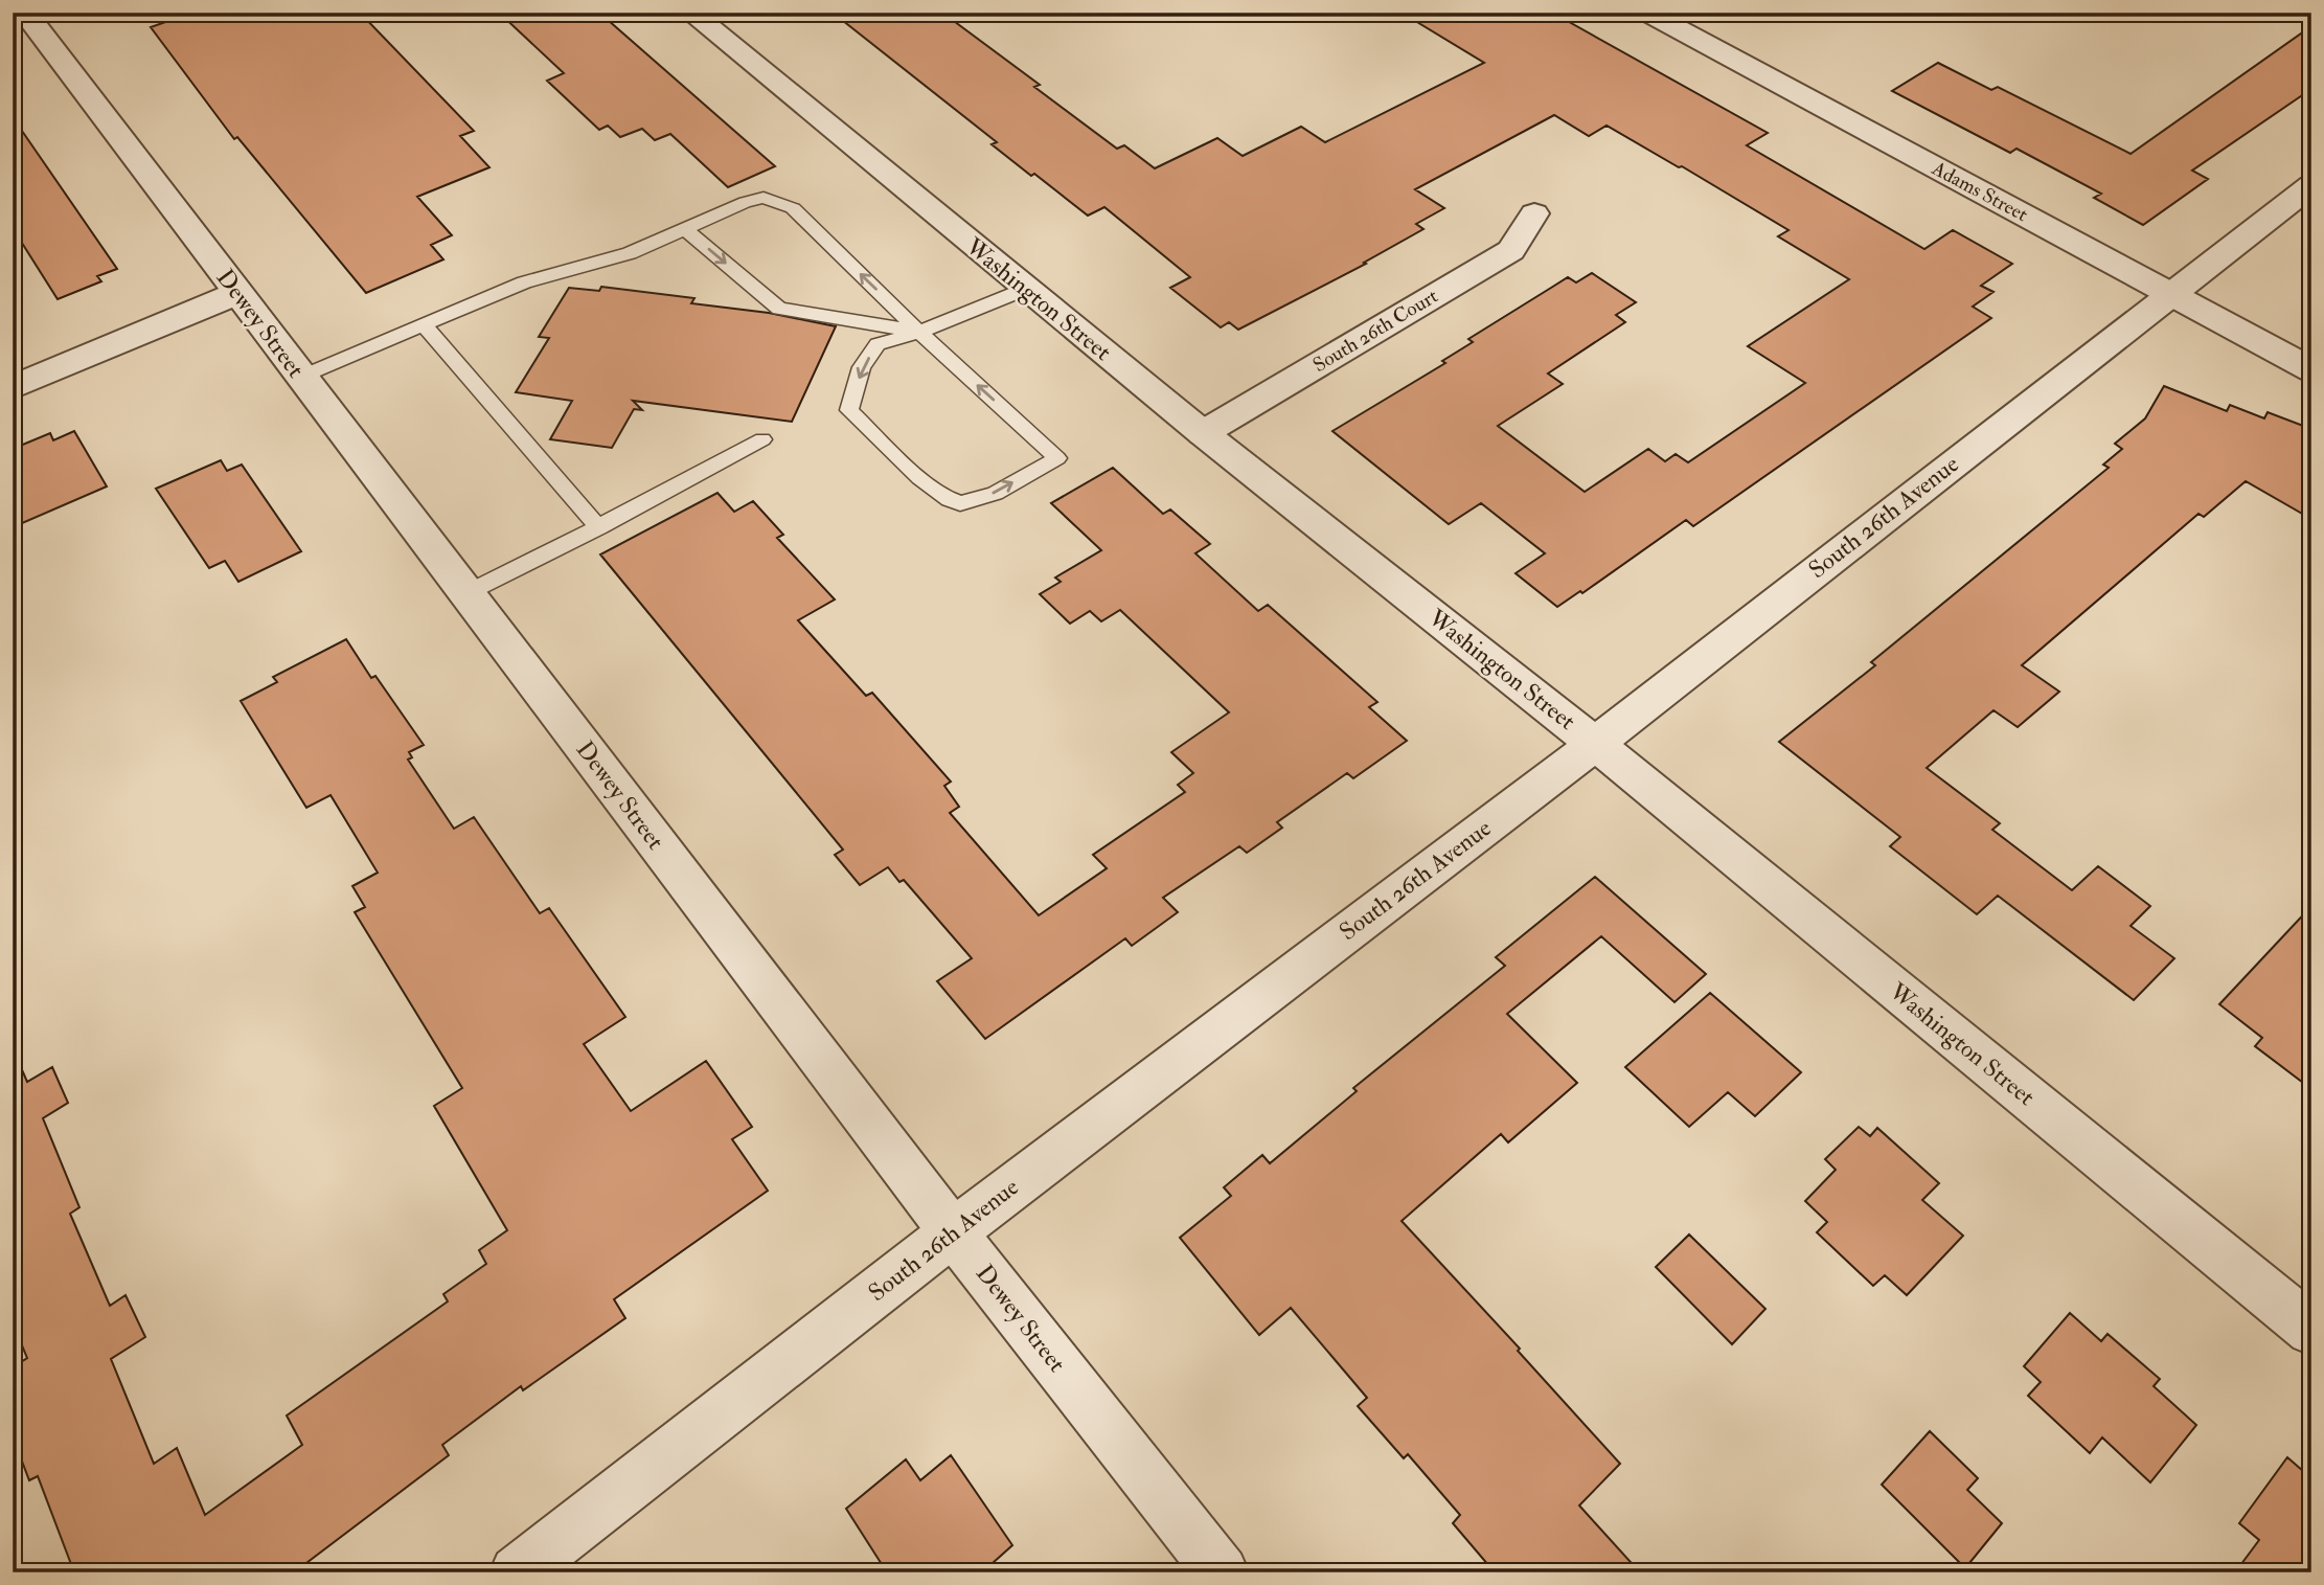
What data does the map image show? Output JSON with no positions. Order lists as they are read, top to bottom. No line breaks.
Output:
{"streets":{"street":["Adams Street","Washington Street","Dewey Street","South 26th Court","South 26th Avenue"]},"crossings":[["Adams Street","South 26th Avenue"],["Washington Street","South 26th Court"],["Washington Street","South 26th Avenue"],["Dewey Street","South 26th Avenue"]]}
